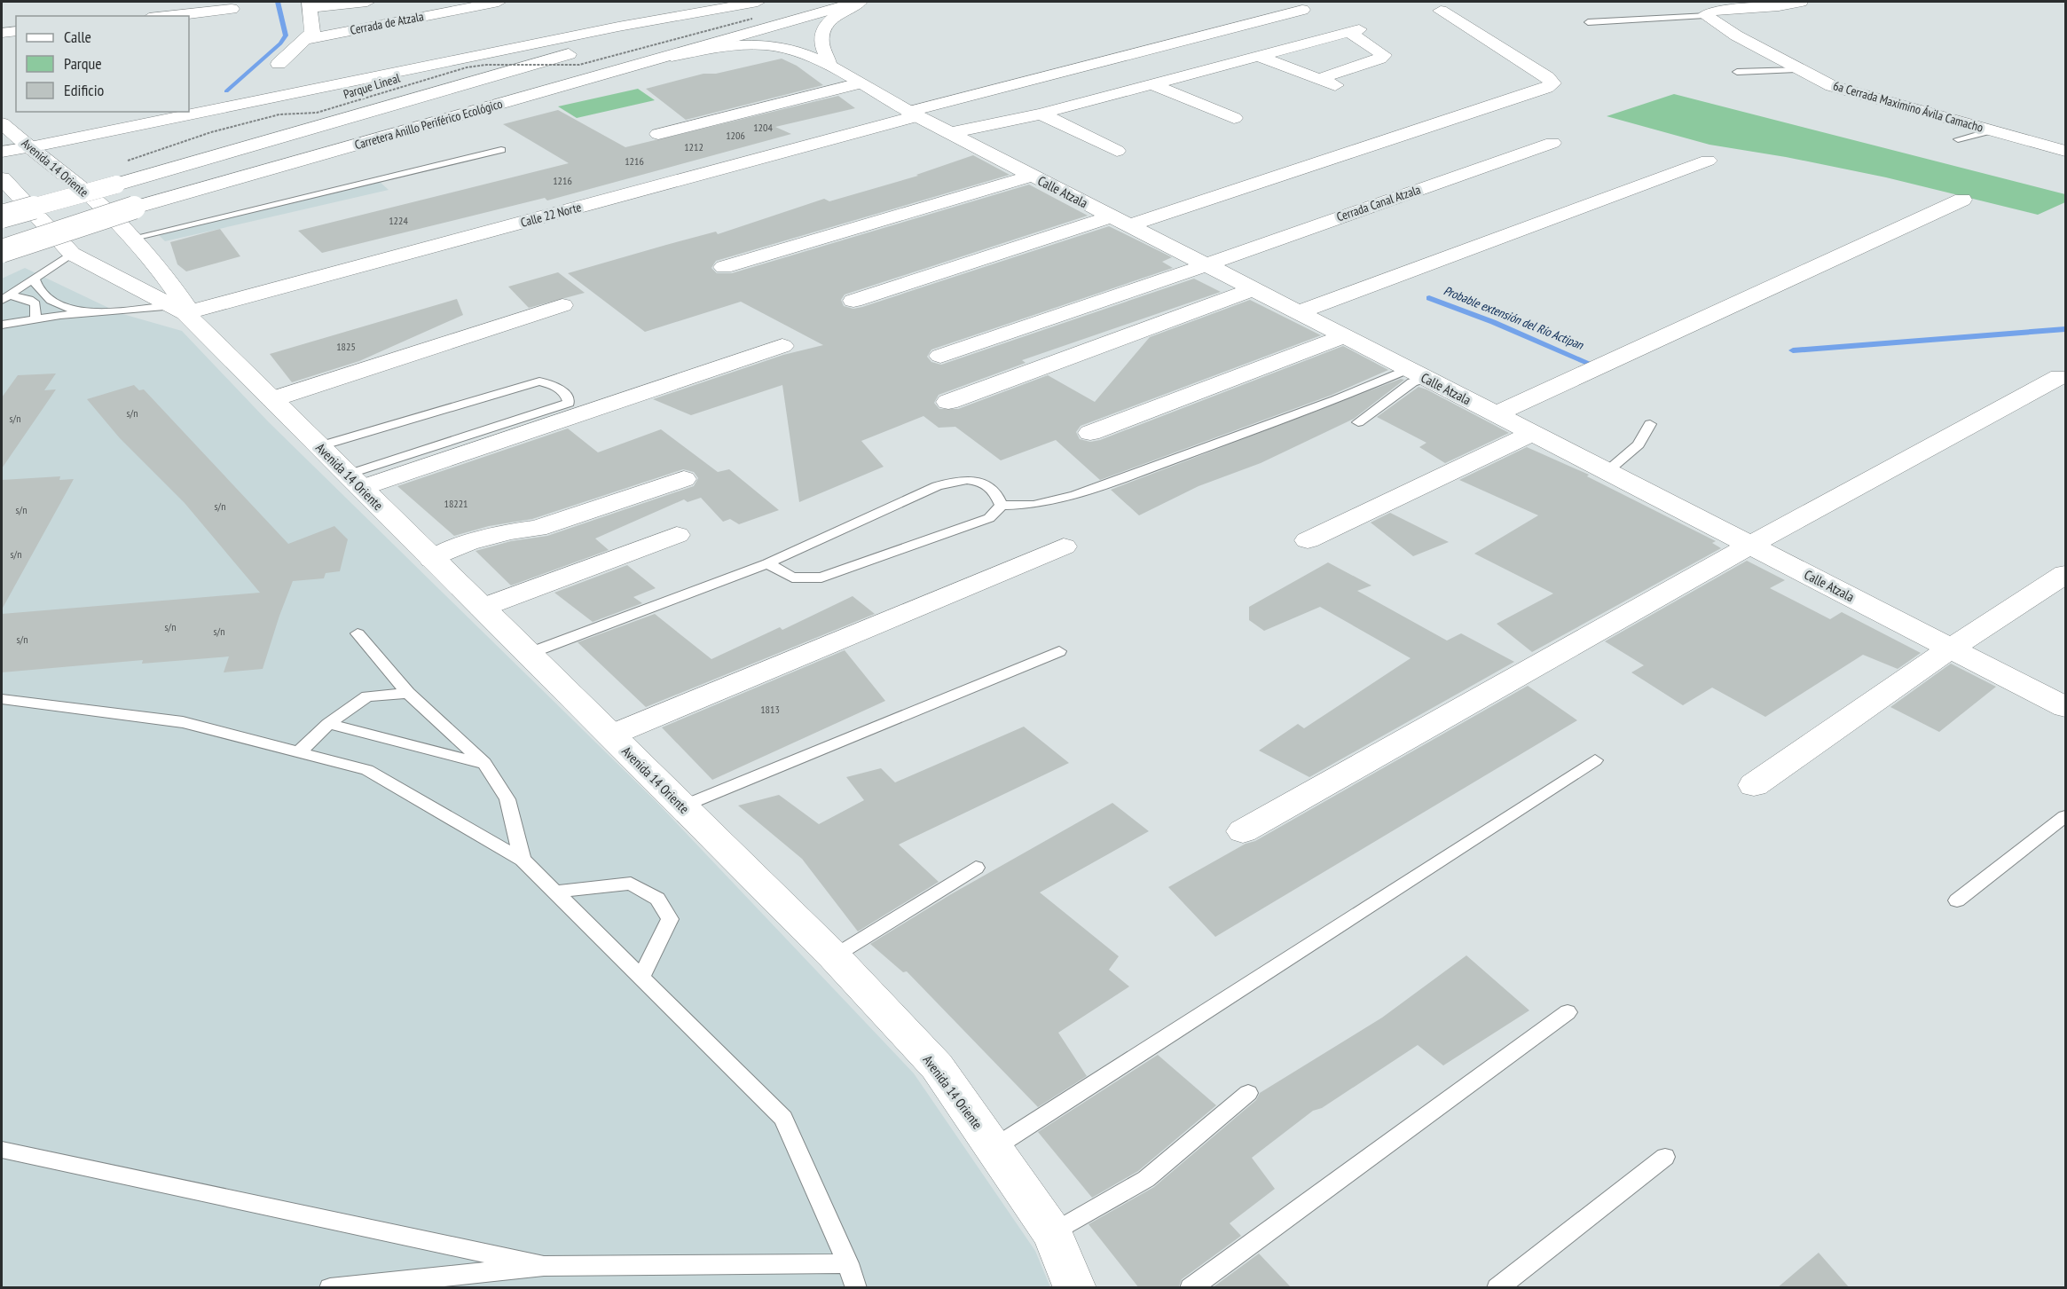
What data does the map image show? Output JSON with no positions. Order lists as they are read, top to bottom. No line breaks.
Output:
{"streets":{"main road":["Cerrada de Atzala","6a Cerrada Maximino Ávila Camacho","Carretera Anillo Periférico Ecológico","Avenida 14 Oriente","Calle Atzala","Cerrada Canal Atzala","Calle 22 Norte"],"path":["Parque Lineal"]},"crossings":[["Carretera Anillo Periférico Ecológico","Calle Atzala"],["Avenida 14 Oriente","Calle 22 Norte"],["Calle Atzala","Cerrada Canal Atzala"],["Calle Atzala","Calle 22 Norte"]],"water":["Probable extensión del Río Actipan"],"house_numbers":["1204","1206","1212","1216","1216","1224","1825","s/n","s/n","18221","s/n","s/n","s/n","s/n","s/n","s/n","1813"],"legend":["Calle","Parque","Edificio"]}
